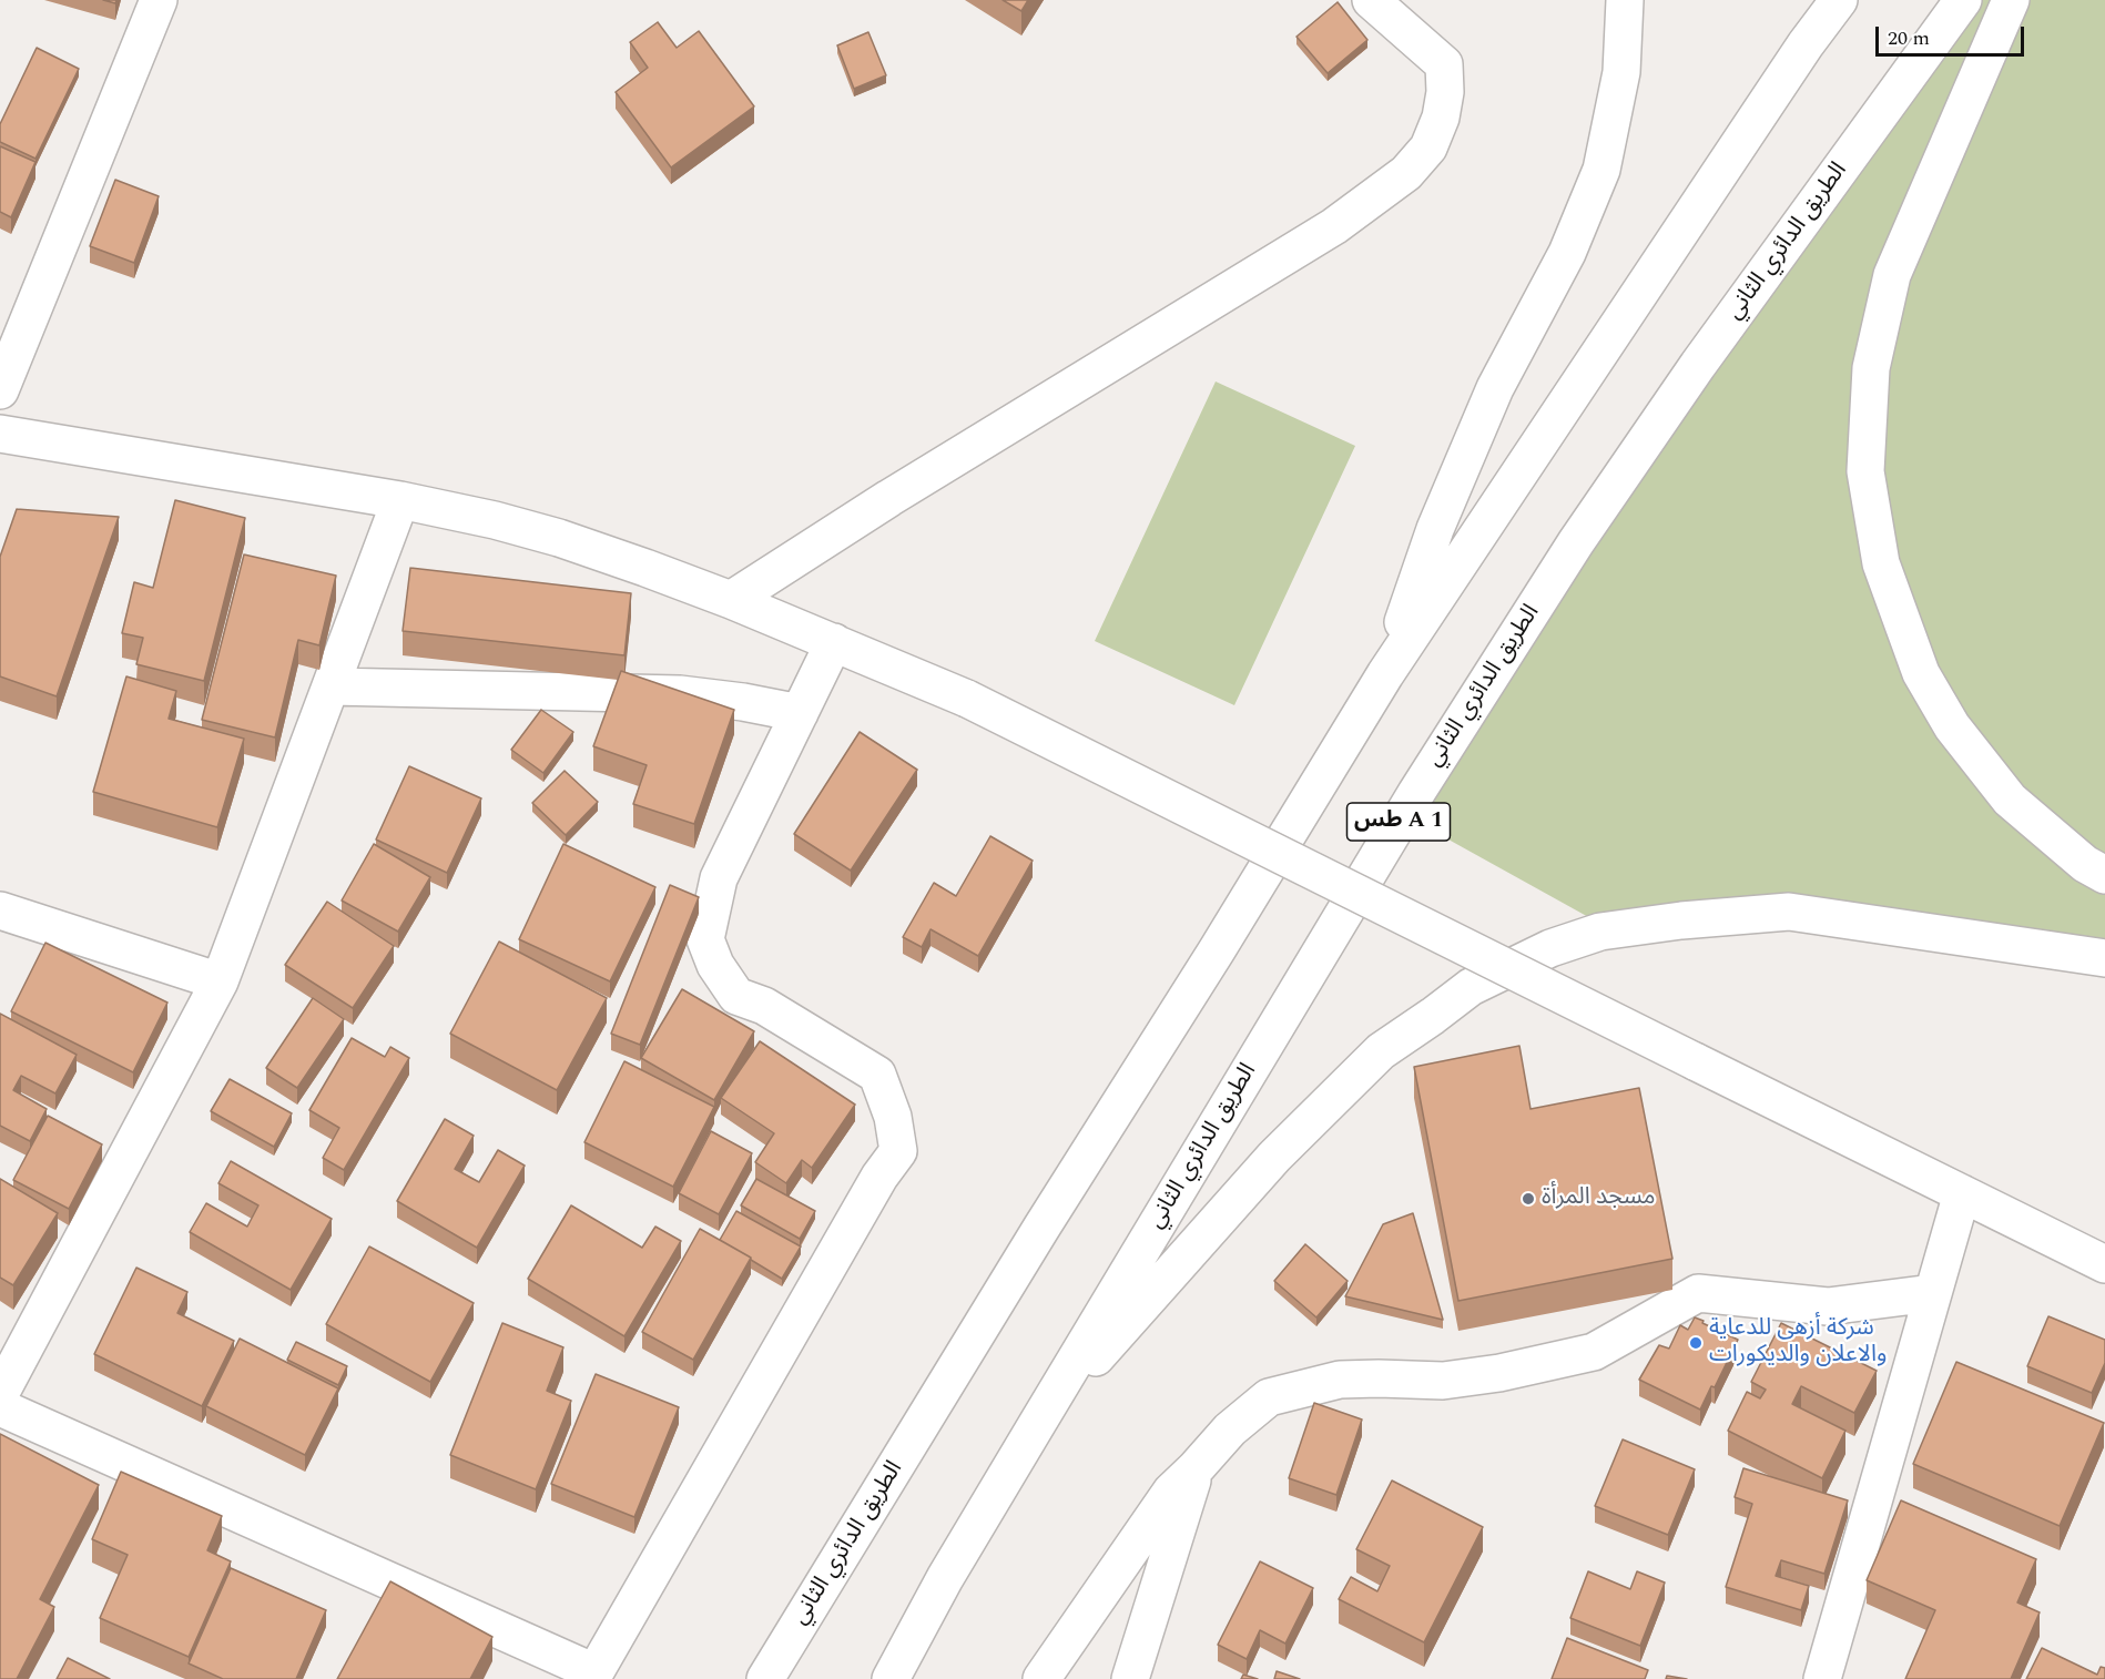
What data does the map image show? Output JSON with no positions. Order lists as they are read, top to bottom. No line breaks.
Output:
{"streets":{"main road":["الطريق الدائري الثاني","طس A 1"]},"places":["مسجد المرأة","شركة أزهى للدعاية والاعلان والديكورات"],"scale_bar":"20 m"}
